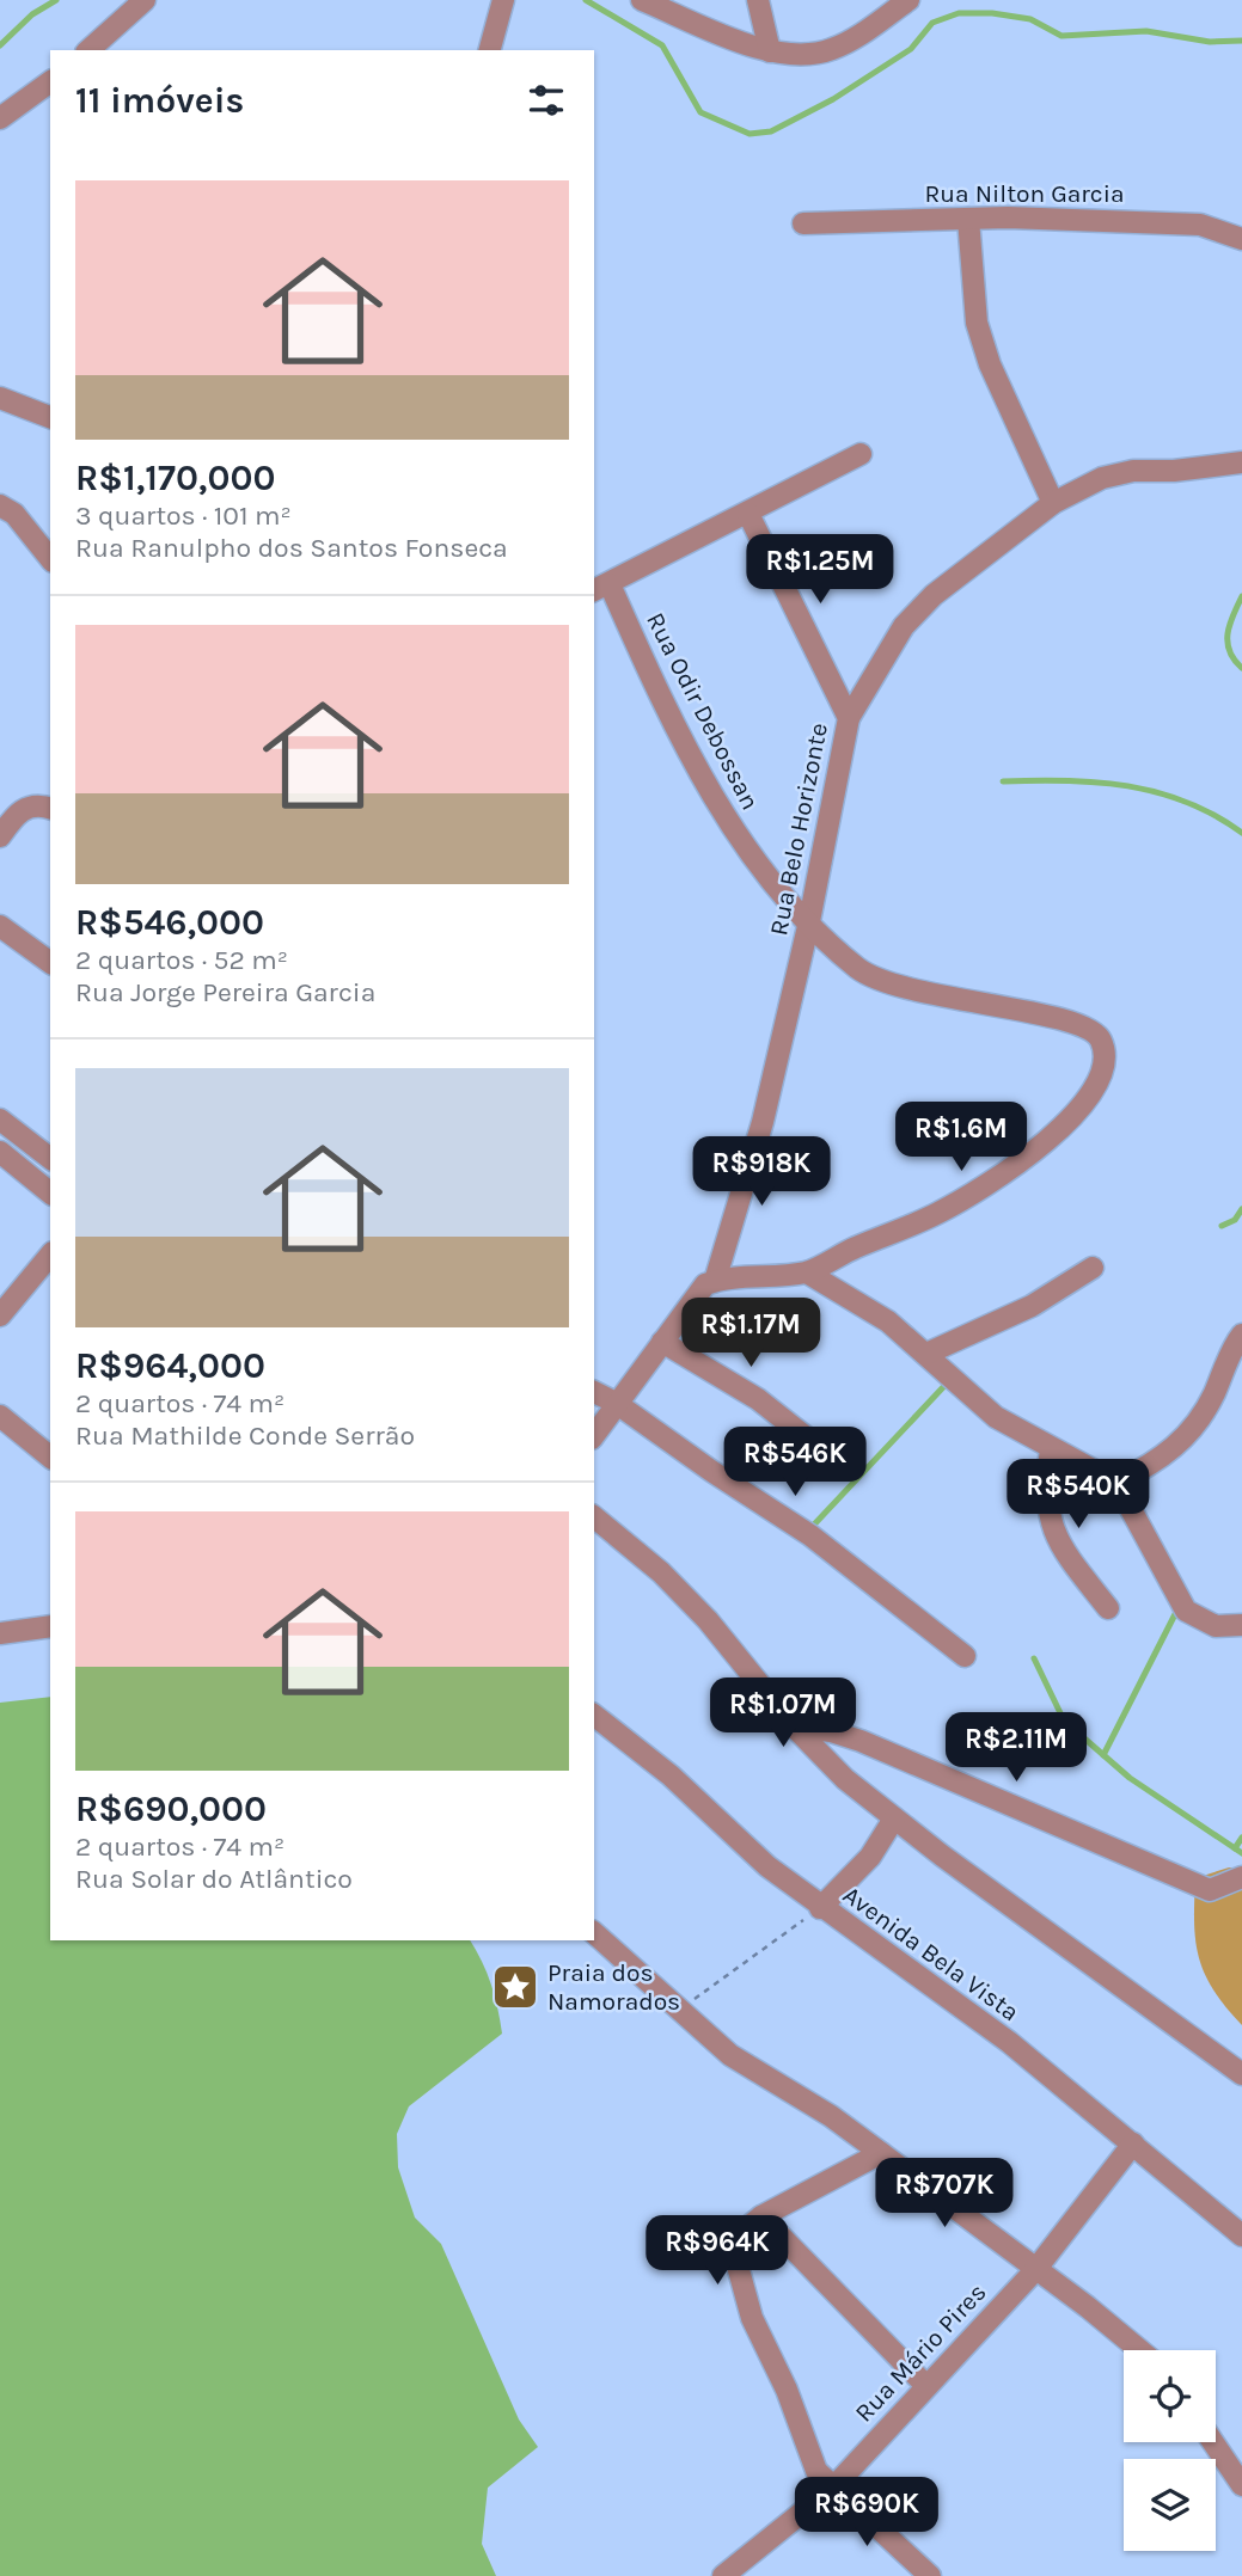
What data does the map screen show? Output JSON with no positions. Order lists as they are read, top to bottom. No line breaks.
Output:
{"streets":{"street":["Rua Nilton Garcia","Rua Odir Debossan","Rua Belo Horizonte","Avenida Bela Vista","Rua Mário Pires"]},"crossings":[["Rua Odir Debossan","Rua Belo Horizonte"],["Avenida Bela Vista","Rua Mário Pires"]],"places":{"place":["Praia dos Namorados"]},"page":{"heading":"11 imóveis","list":[{"name":"R$1,170,000","note":"3 quartos · 101 m² · Rua Ranulpho dos Santos Fonseca"},{"name":"R$546,000","note":"2 quartos · 52 m² · Rua Jorge Pereira Garcia"},{"name":"R$964,000","note":"2 quartos · 74 m² · Rua Mathilde Conde Serrão"},{"name":"R$690,000","note":"2 quartos · 74 m² · Rua Solar do Atlântico"}],"price":["R$1.25M","R$1.6M","R$918K","R$1.17M","R$546K","R$540K","R$1.07M","R$2.11M","R$707K","R$964K","R$690K"]}}
